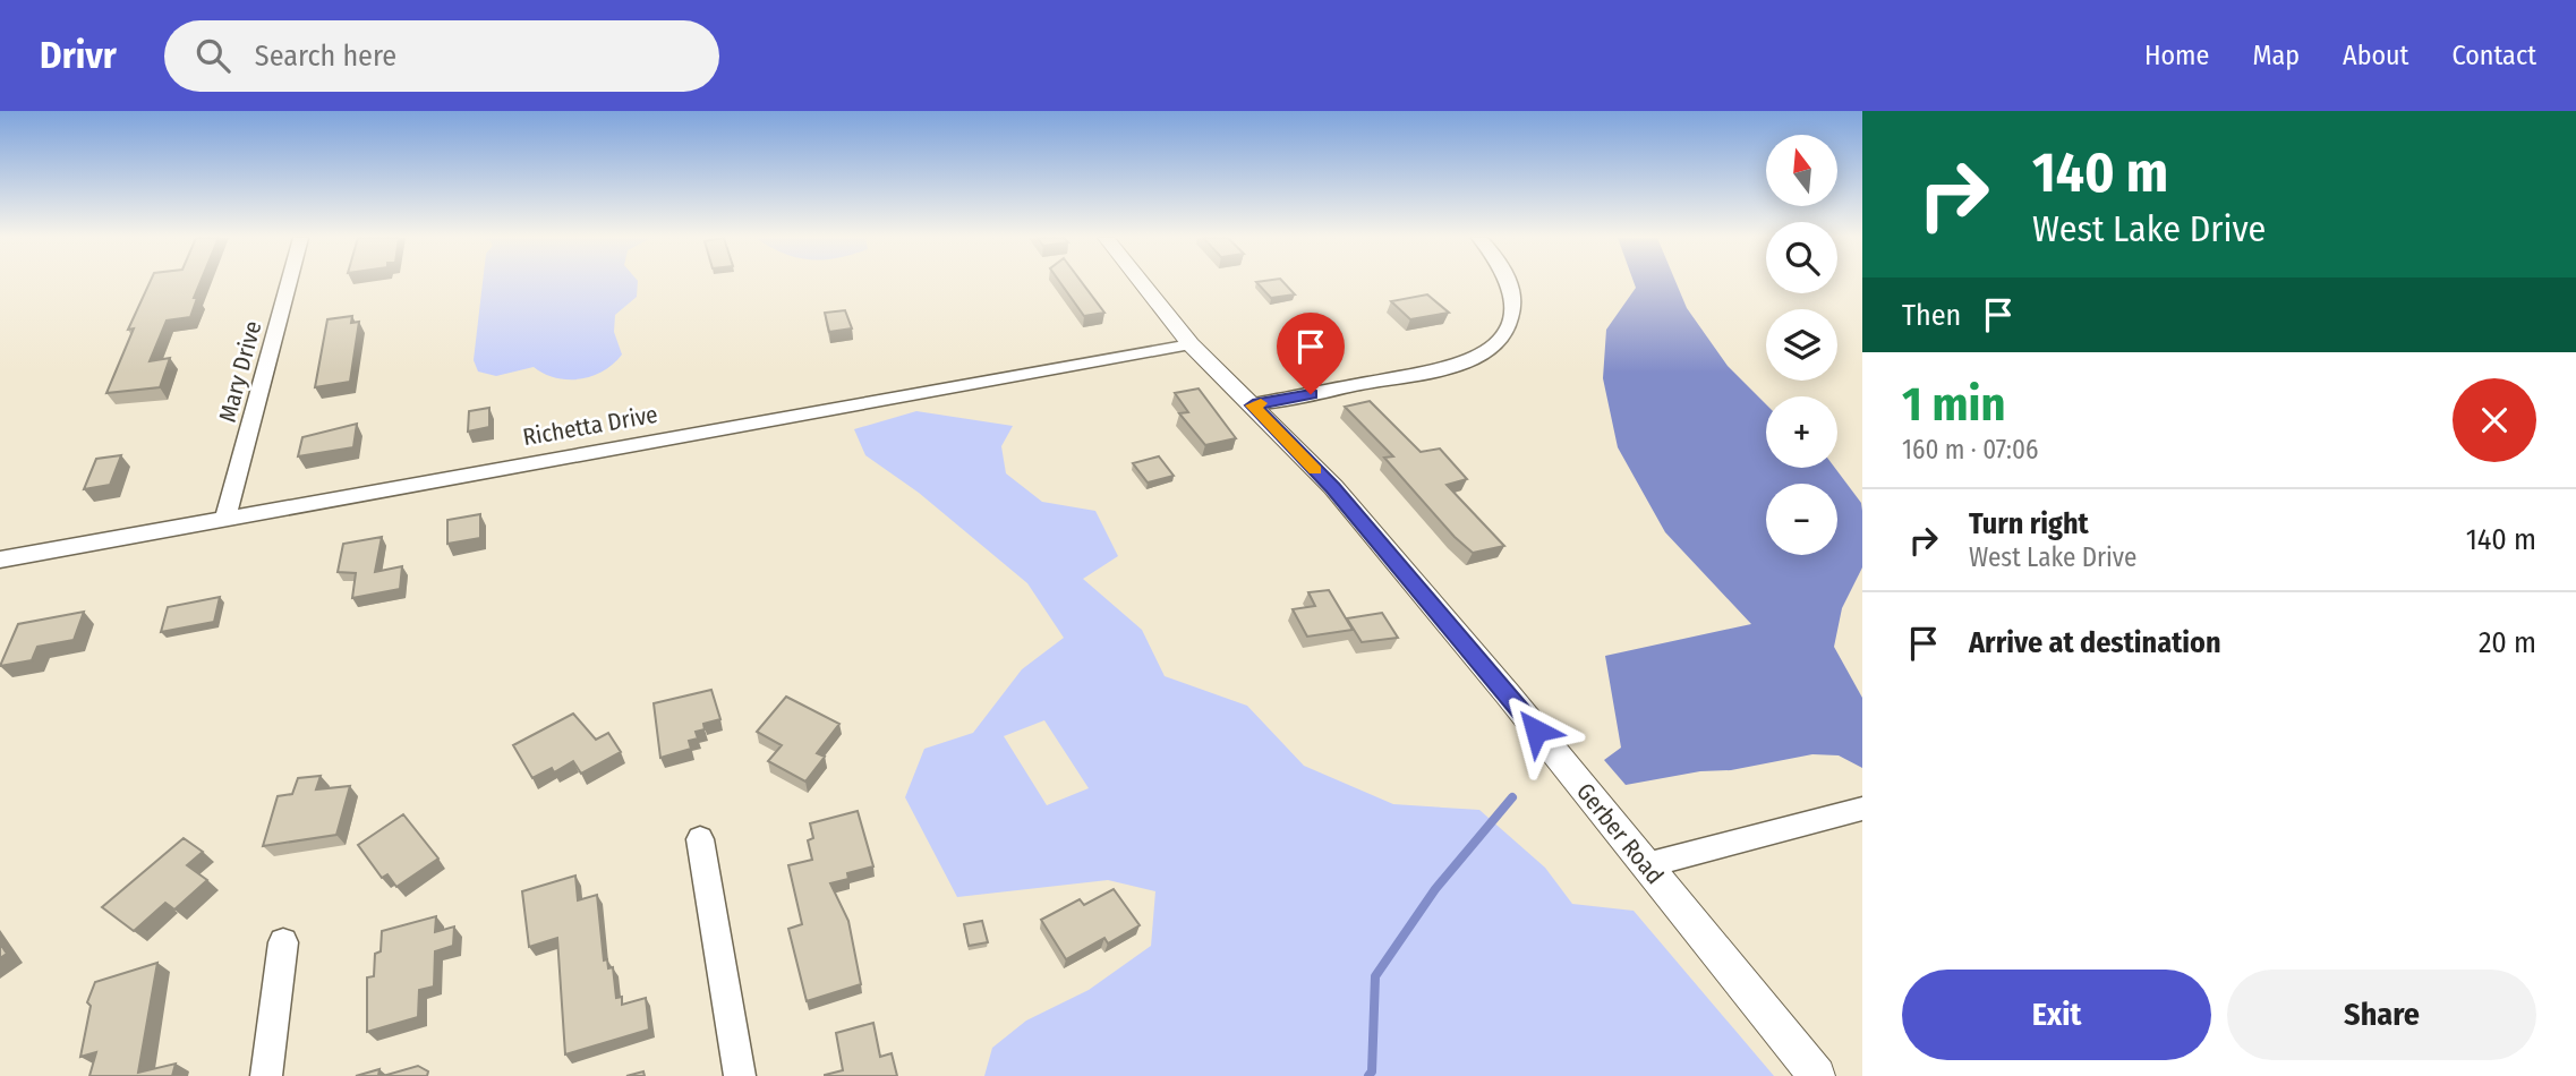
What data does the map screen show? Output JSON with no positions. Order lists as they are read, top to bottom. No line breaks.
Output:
{"streets":{"street":["Mary Drive","Richetta Drive","Gerber Road"]},"crossings":[["Mary Drive","Richetta Drive"],["Richetta Drive","Gerber Road"]],"north":"top","page":{"header":"Drivr","search":"Search here","nav":["Home","Map","About","Contact"],"turn":["140 m","West Lake Drive"],"map_buttons":["+","−"],"then":"Then","heading":["1 min","160 m · 07:06"],"list":[{"name":"Turn right","note":"West Lake Drive","value":"140 m"},{"name":"Arrive at destination","value":"20 m"}],"buttons":["Exit","Share"]}}
